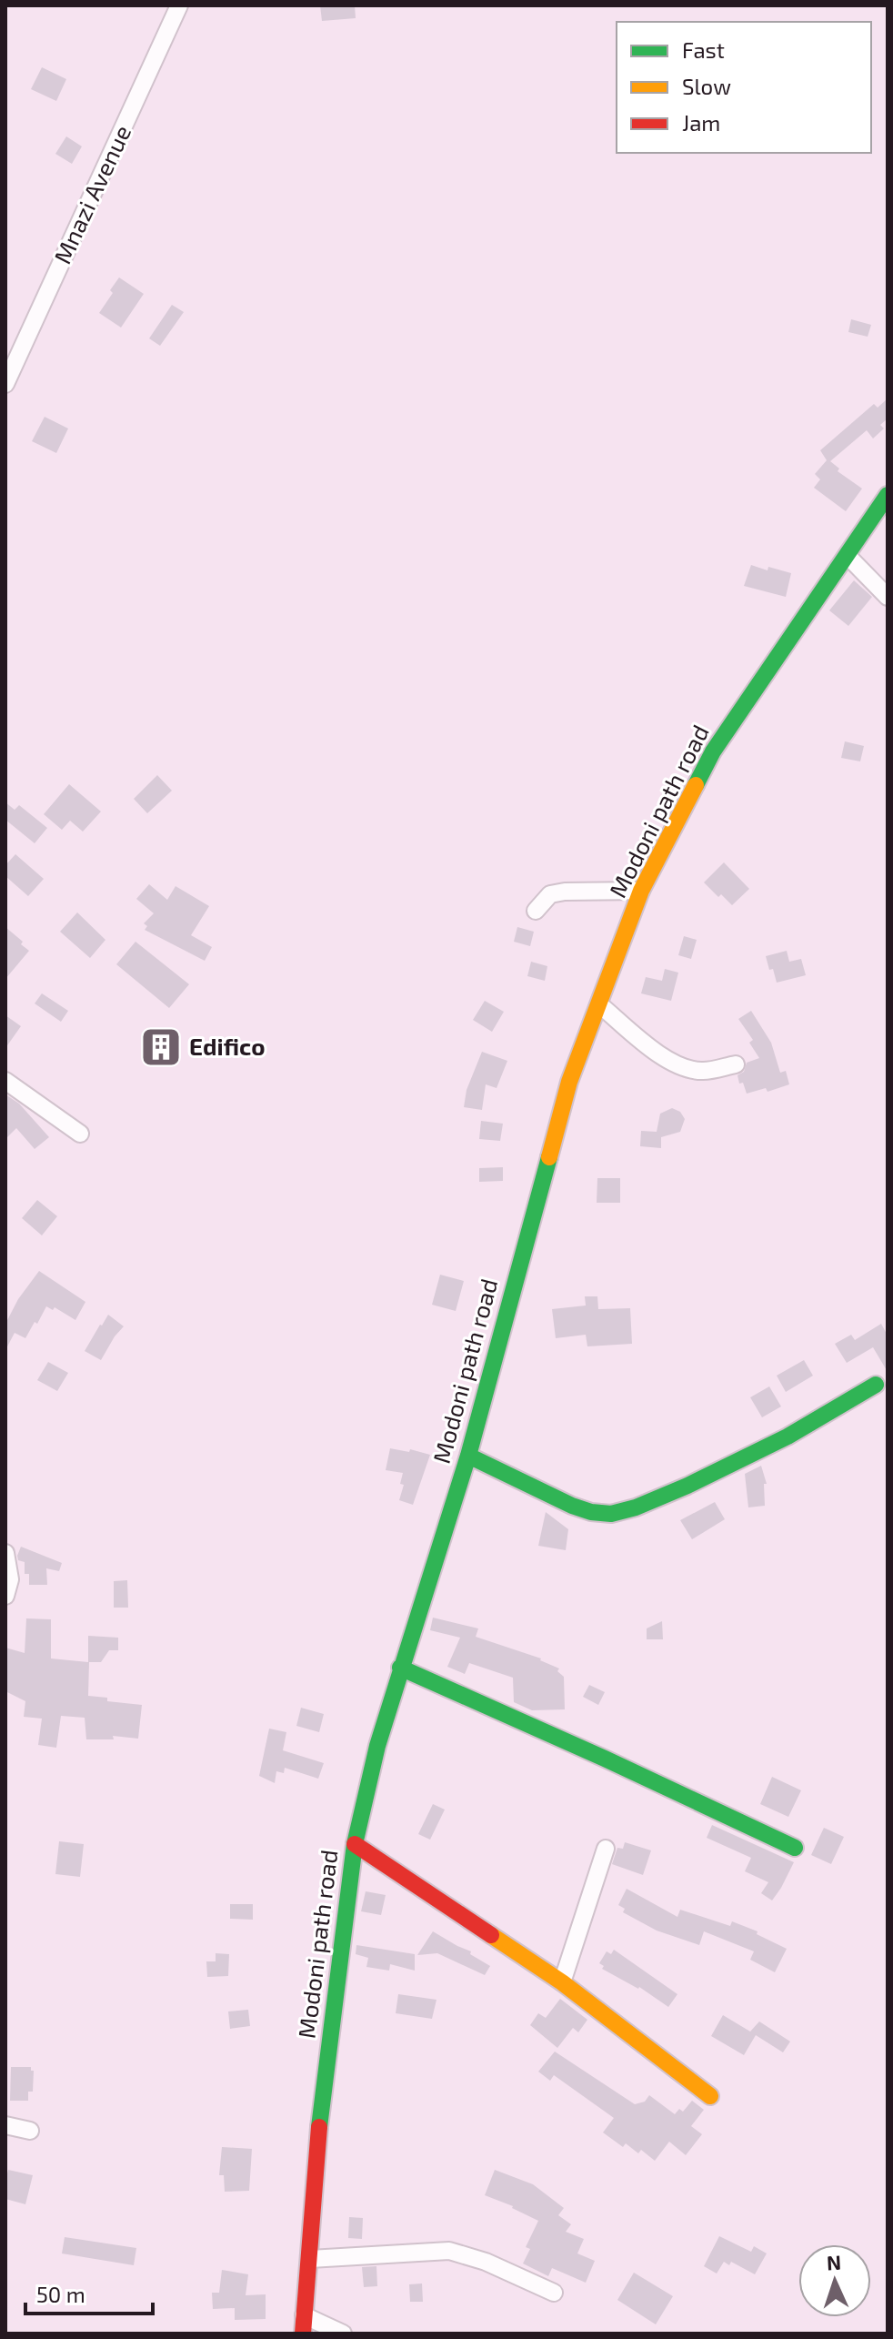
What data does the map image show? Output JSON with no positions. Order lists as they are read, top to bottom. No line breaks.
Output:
{"streets":{"street":["Mnazi Avenue","Modoni path road"]},"places":{"building":["Edifico"]},"legend":["Fast","Slow","Jam"],"scale_bar":"50 m","north":"top"}
